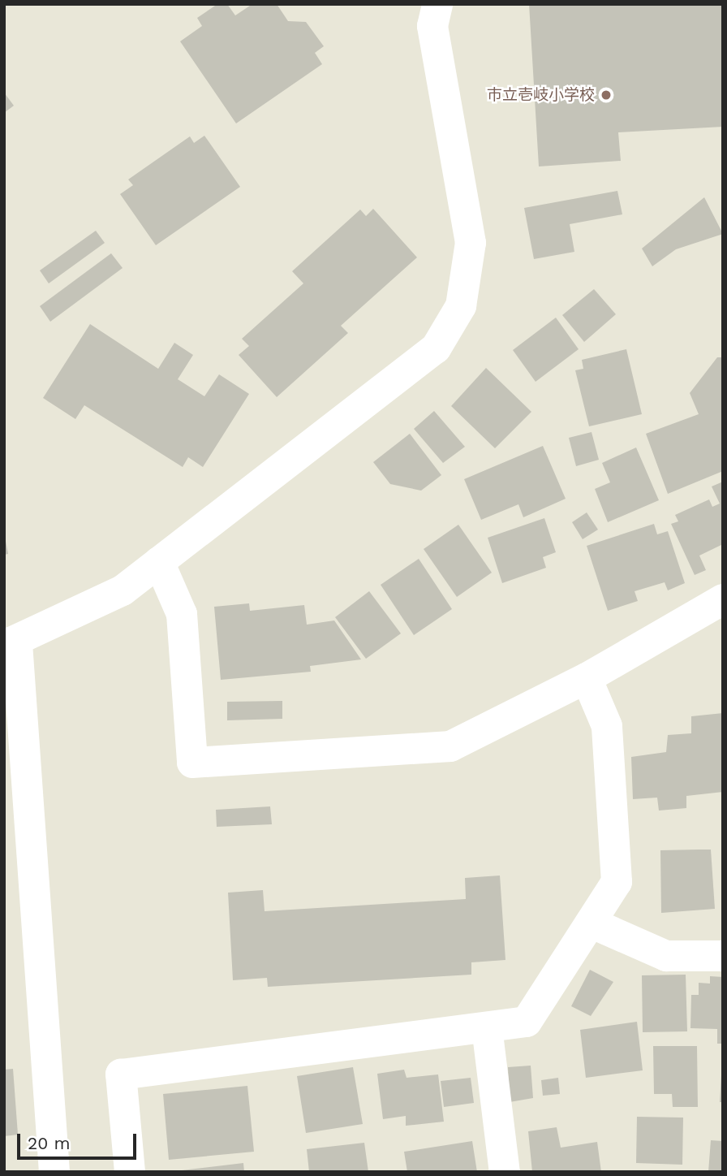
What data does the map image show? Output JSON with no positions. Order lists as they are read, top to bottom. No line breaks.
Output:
{"places":["市立壱岐小学校"],"scale_bar":"20 m"}
